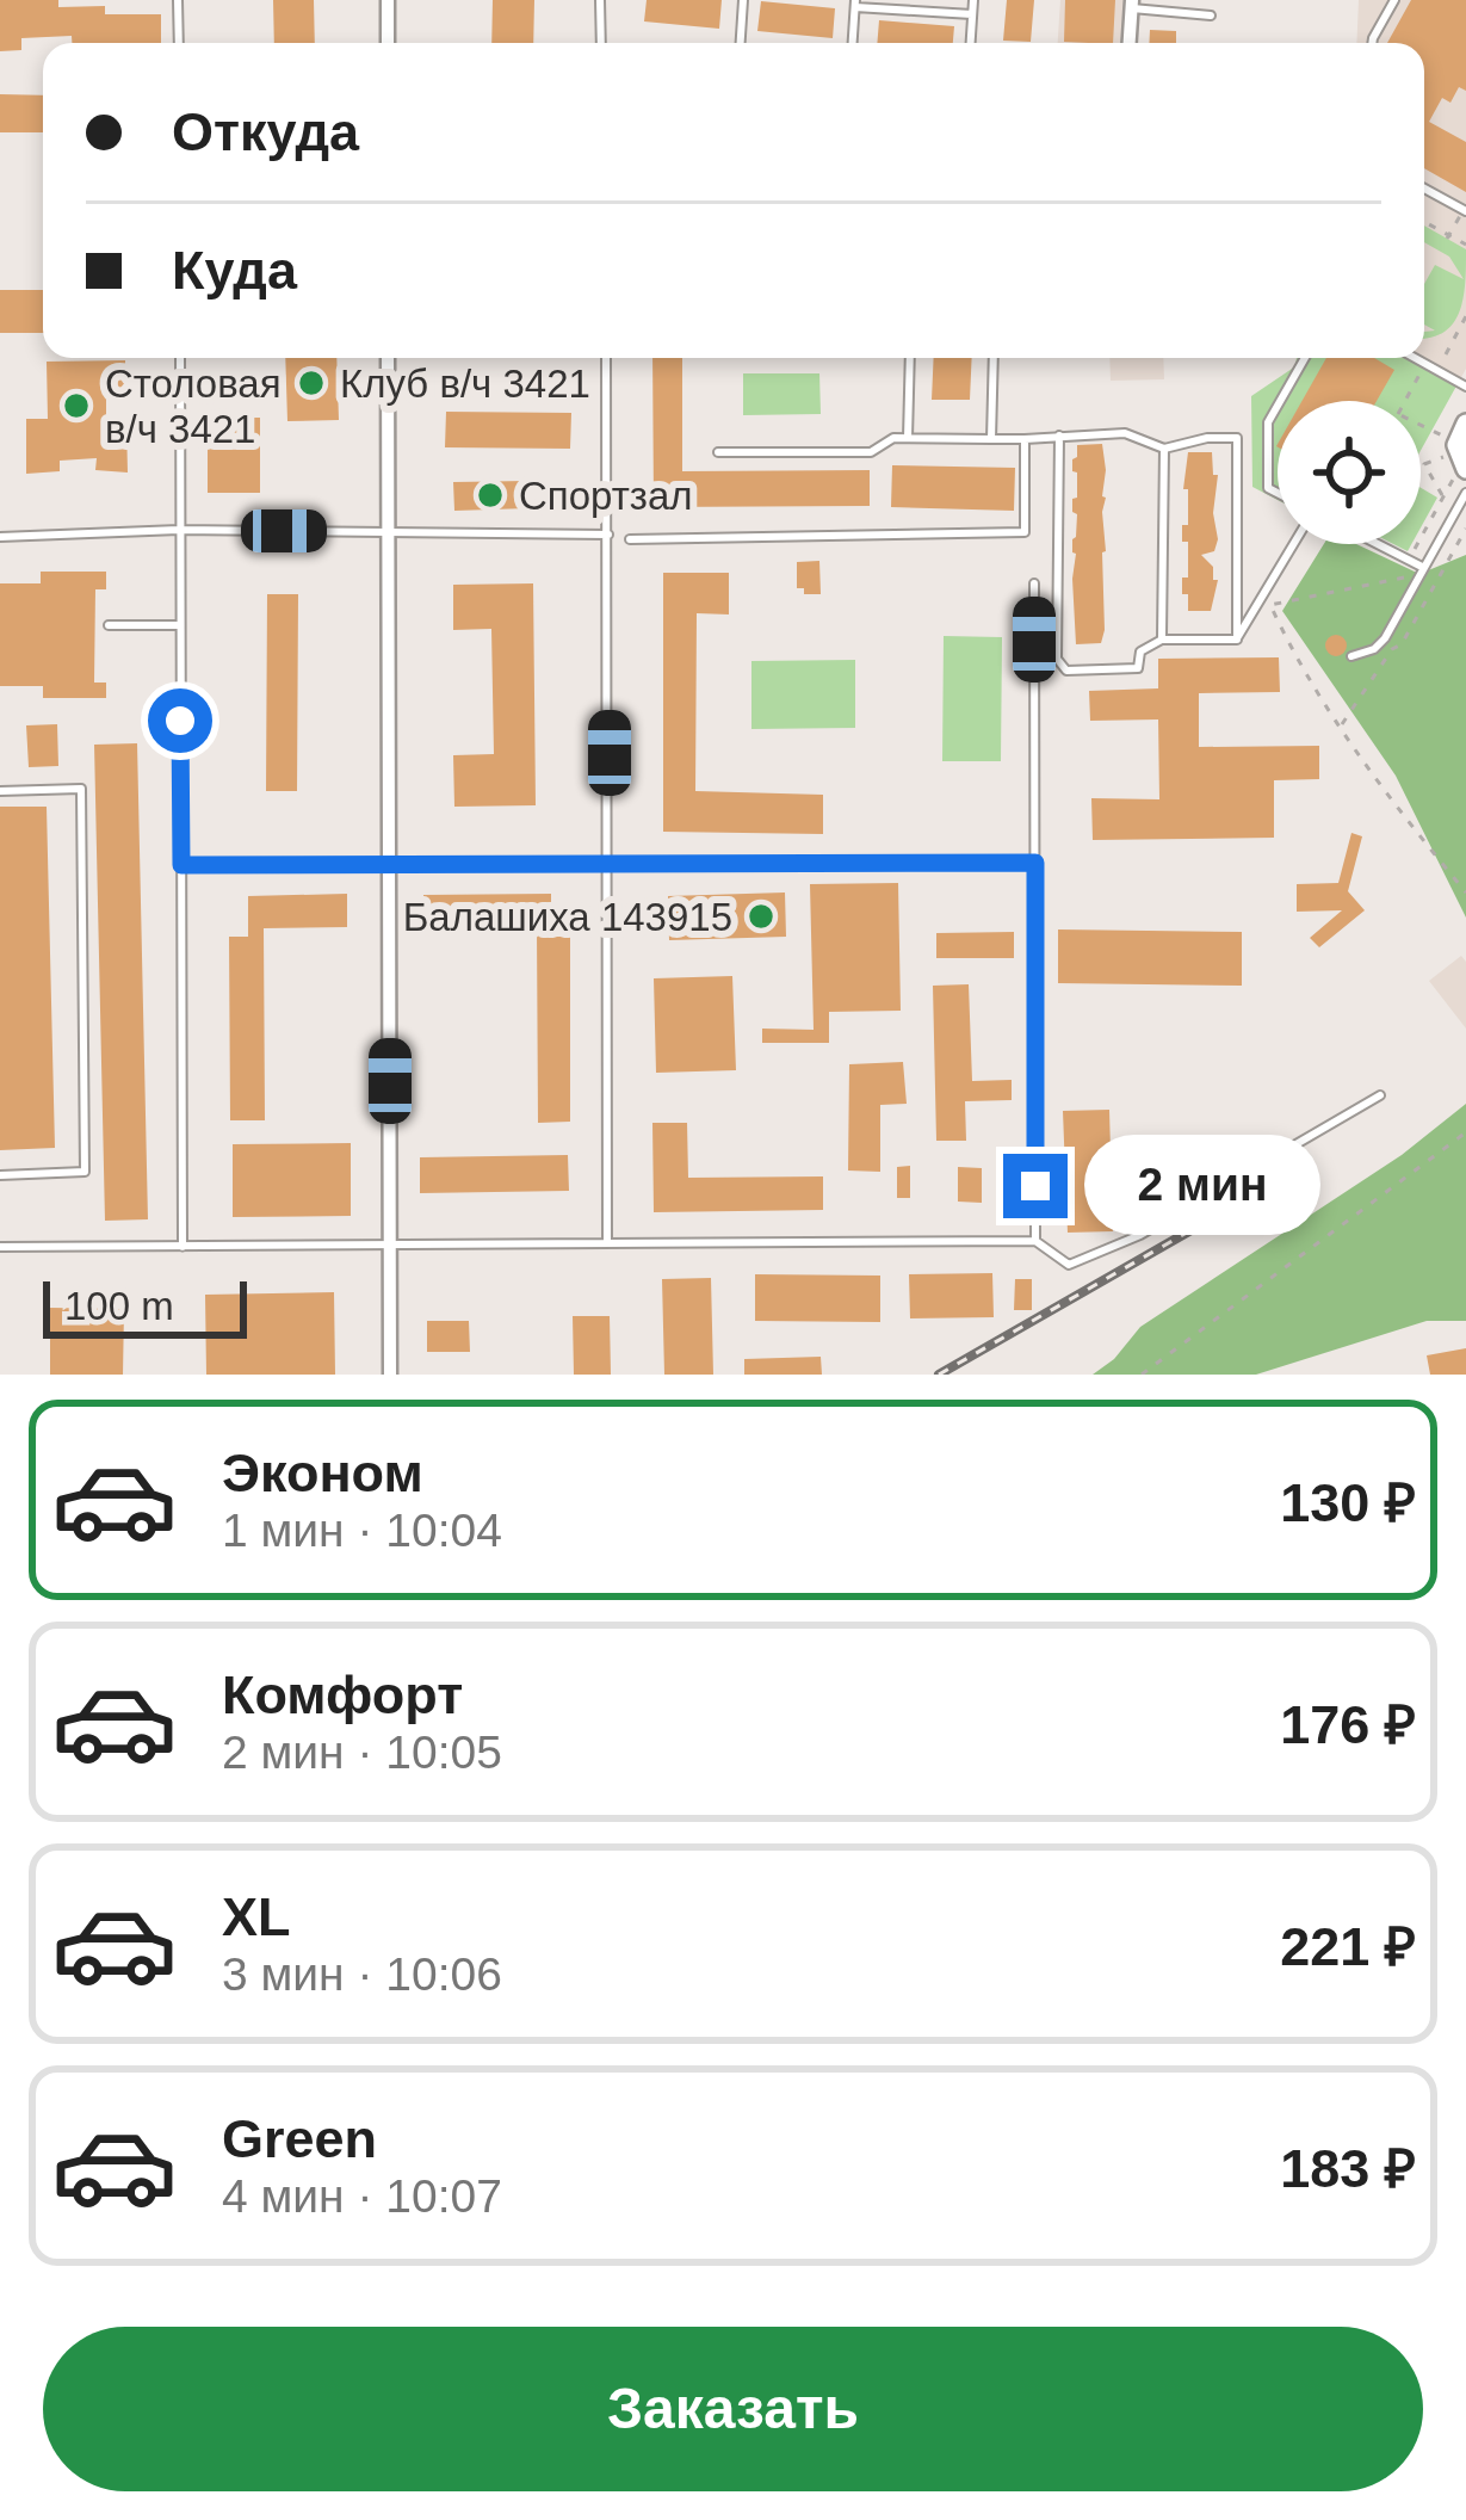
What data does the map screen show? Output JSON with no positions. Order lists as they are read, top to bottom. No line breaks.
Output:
{"places":["Клуб в/ч 3421","Столовая в/ч 3421","Спортзал","Балашиха 143915"],"scale_bar":"100 m","page":{"banner":["Откуда","Куда"],"bubble":"2 мин","scale":"100 m","list":[{"name":"Эконом","note":"1 мин · 10:04","value":"130 ₽"},{"name":"Комфорт","note":"2 мин · 10:05","value":"176 ₽"},{"name":"XL","note":"3 мин · 10:06","value":"221 ₽"},{"name":"Green","note":"4 мин · 10:07","value":"183 ₽"}],"buttons":"Заказать"}}
